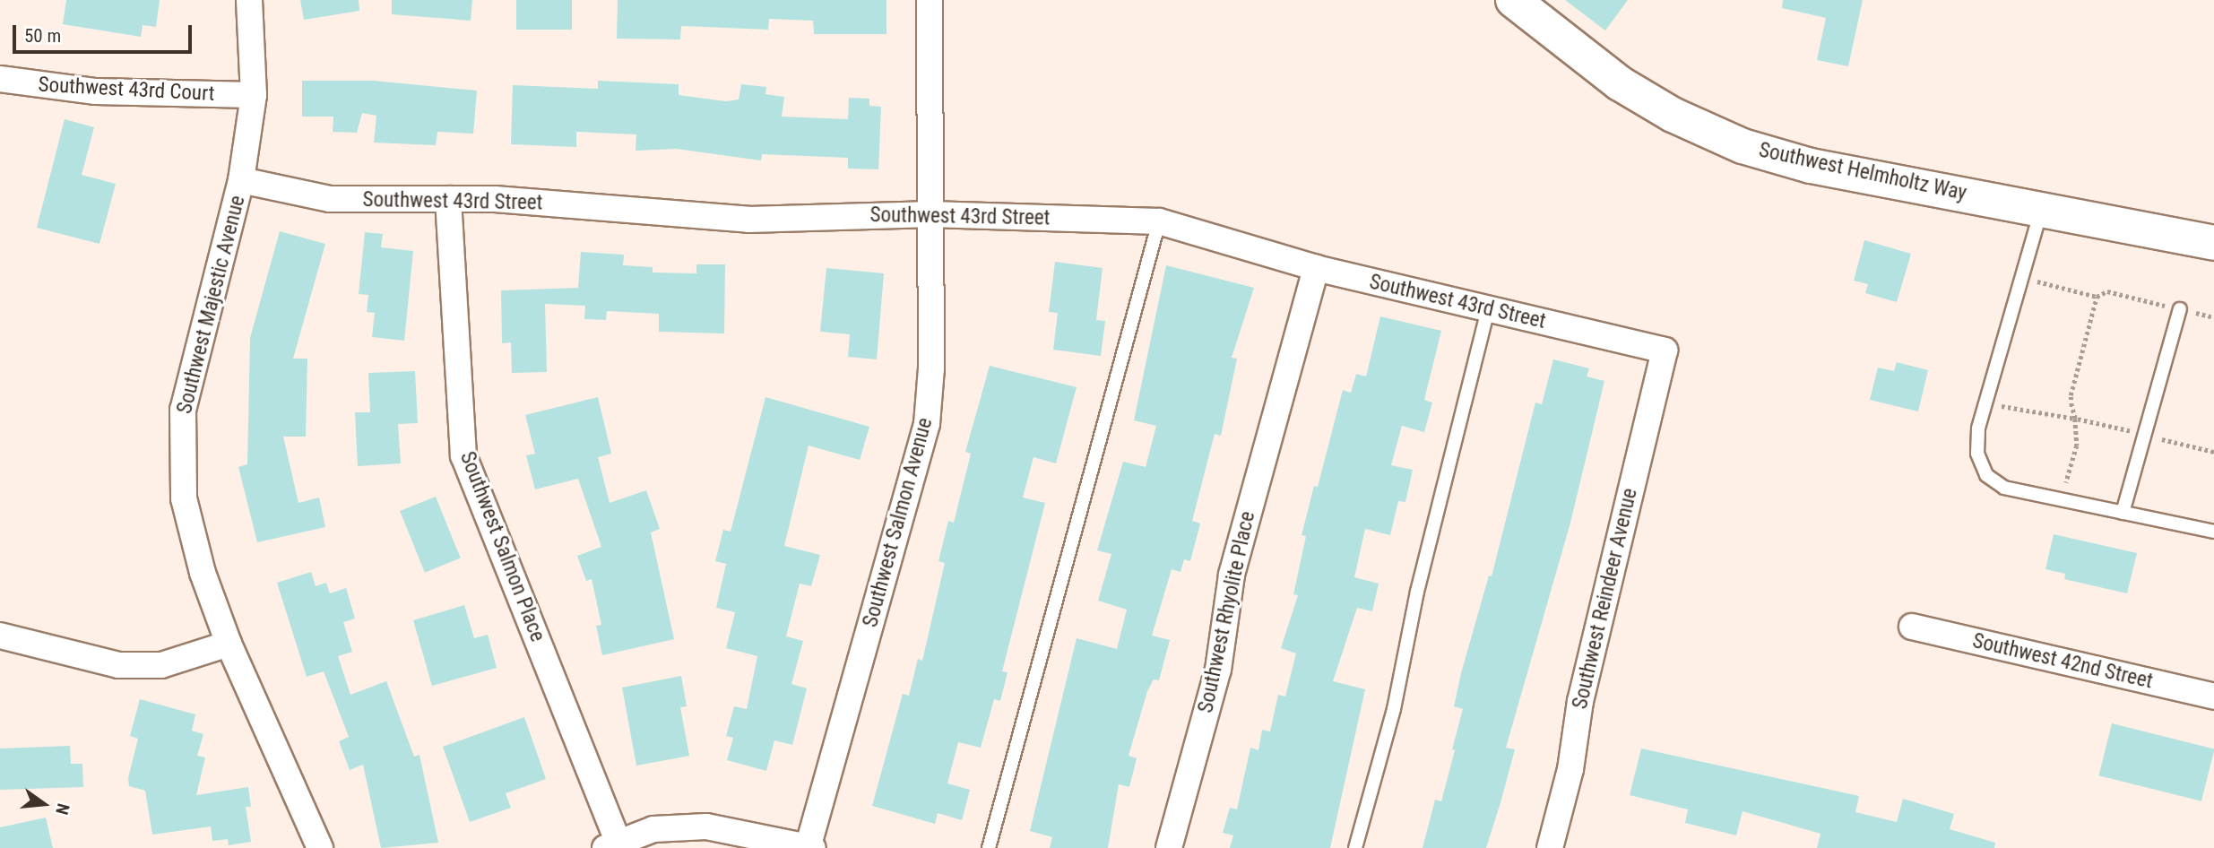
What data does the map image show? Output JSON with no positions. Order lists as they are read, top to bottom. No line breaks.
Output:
{"streets":{"main road":["Southwest Helmholtz Way"],"street":["Southwest 43rd Court","Southwest 43rd Street","Southwest Majestic Avenue","Southwest Salmon Avenue","Southwest Salmon Place","Southwest Reindeer Avenue","Southwest Rhyolite Place","Southwest 42nd Street"]},"crossings":[["Southwest 43rd Court","Southwest Majestic Avenue"],["Southwest 43rd Street","Southwest Majestic Avenue"],["Southwest 43rd Street","Southwest Salmon Avenue"],["Southwest 43rd Street","Southwest Salmon Place"],["Southwest 43rd Street","Southwest Reindeer Avenue"],["Southwest 43rd Street","Southwest Rhyolite Place"]],"scale_bar":"50 m","north":"right"}
